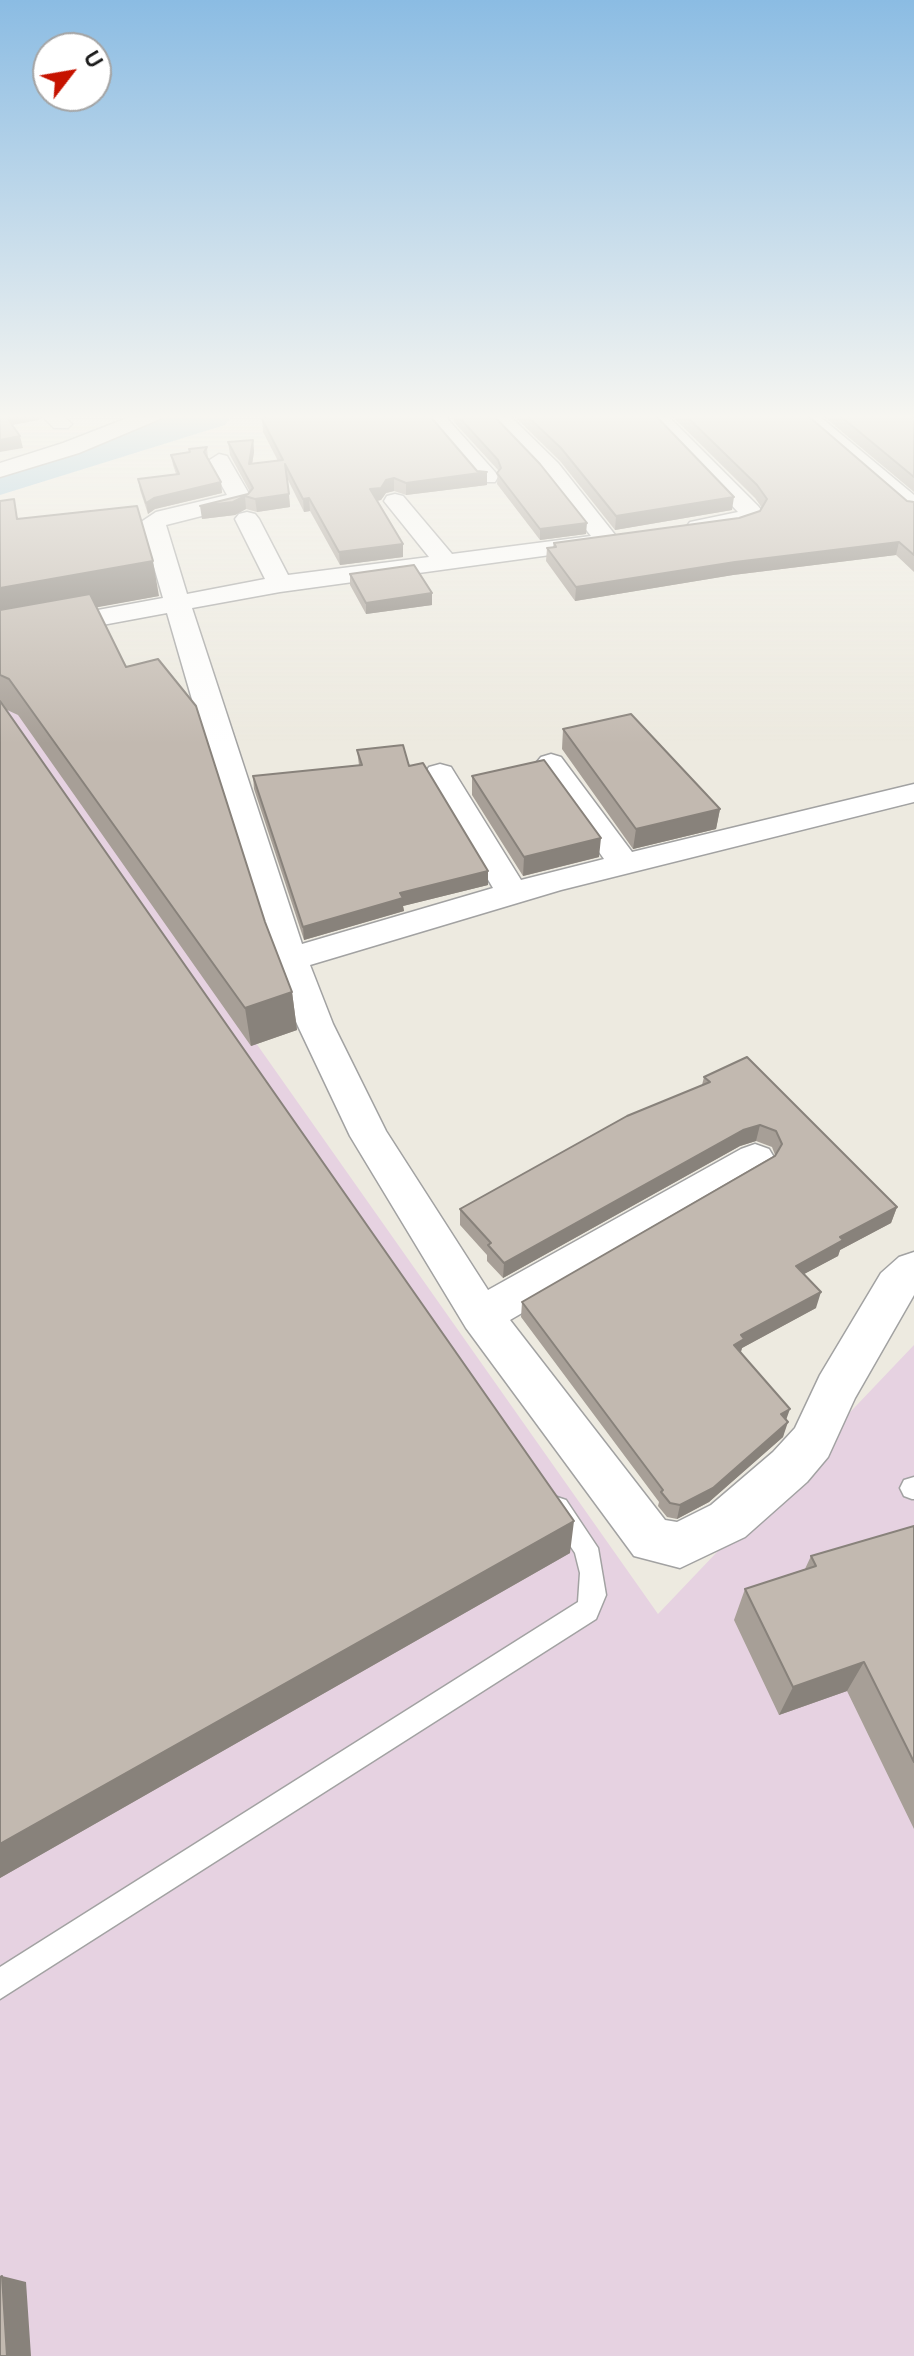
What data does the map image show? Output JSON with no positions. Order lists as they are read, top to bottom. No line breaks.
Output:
{"north":"top right"}
